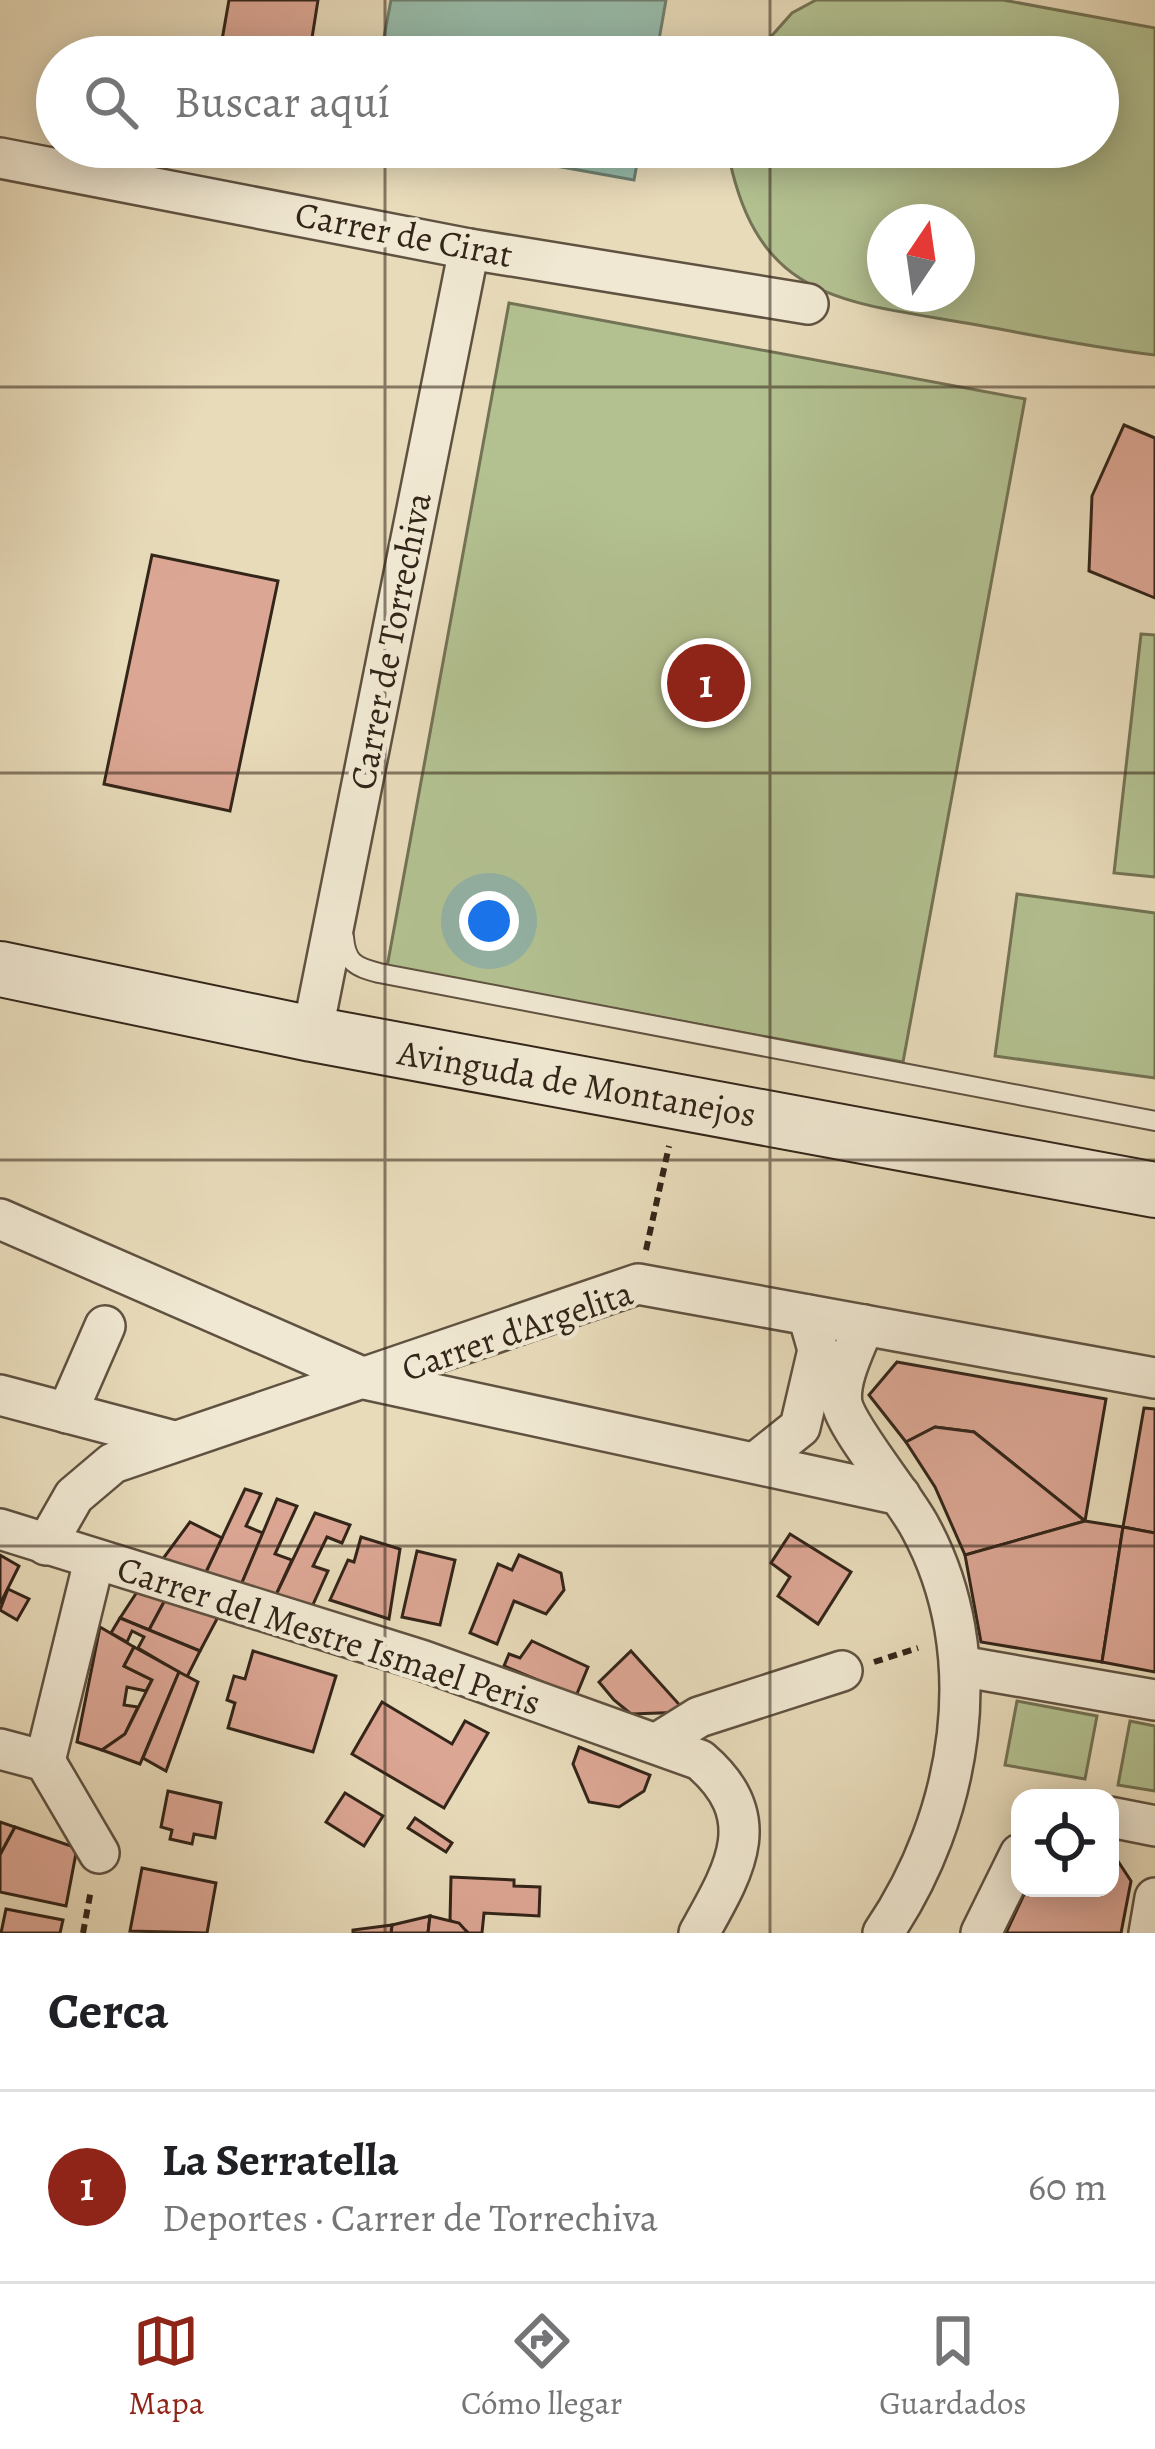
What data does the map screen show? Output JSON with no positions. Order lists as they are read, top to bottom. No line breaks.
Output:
{"streets":{"street":["Carrer de Cirat","Carrer de Torrechiva","Avinguda de Montanejos","Carrer d'Argelita","Carrer del Mestre Ismael Peris"]},"crossings":[["Carrer de Cirat","Carrer de Torrechiva"],["Carrer de Torrechiva","Avinguda de Montanejos"],["Carrer d'Argelita","Carrer del Mestre Ismael Peris"]],"north":"top","page":{"search":"Buscar aquí","pins":"1","heading":"Cerca","list":[{"mark":"1","name":"La Serratella","note":"Deportes · Carrer de Torrechiva","value":"60 m"}],"nav":["Mapa","Cómo llegar","Guardados"]}}
